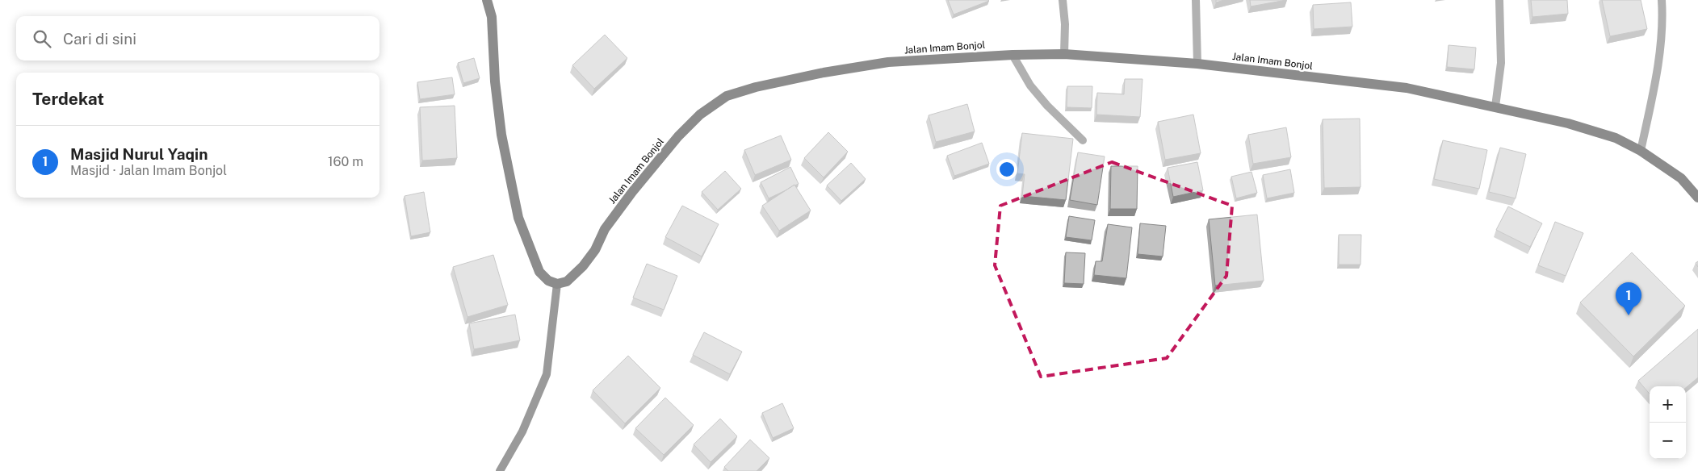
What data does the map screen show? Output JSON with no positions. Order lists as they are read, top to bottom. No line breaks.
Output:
{"streets":{"main road":["Jalan Imam Bonjol"]},"page":{"search":"Cari di sini","heading":"Terdekat","list":[{"mark":"1","name":"Masjid Nurul Yaqin","note":"Masjid · Jalan Imam Bonjol","value":"160 m"}],"pins":"1","map_buttons":["+","−"]}}
